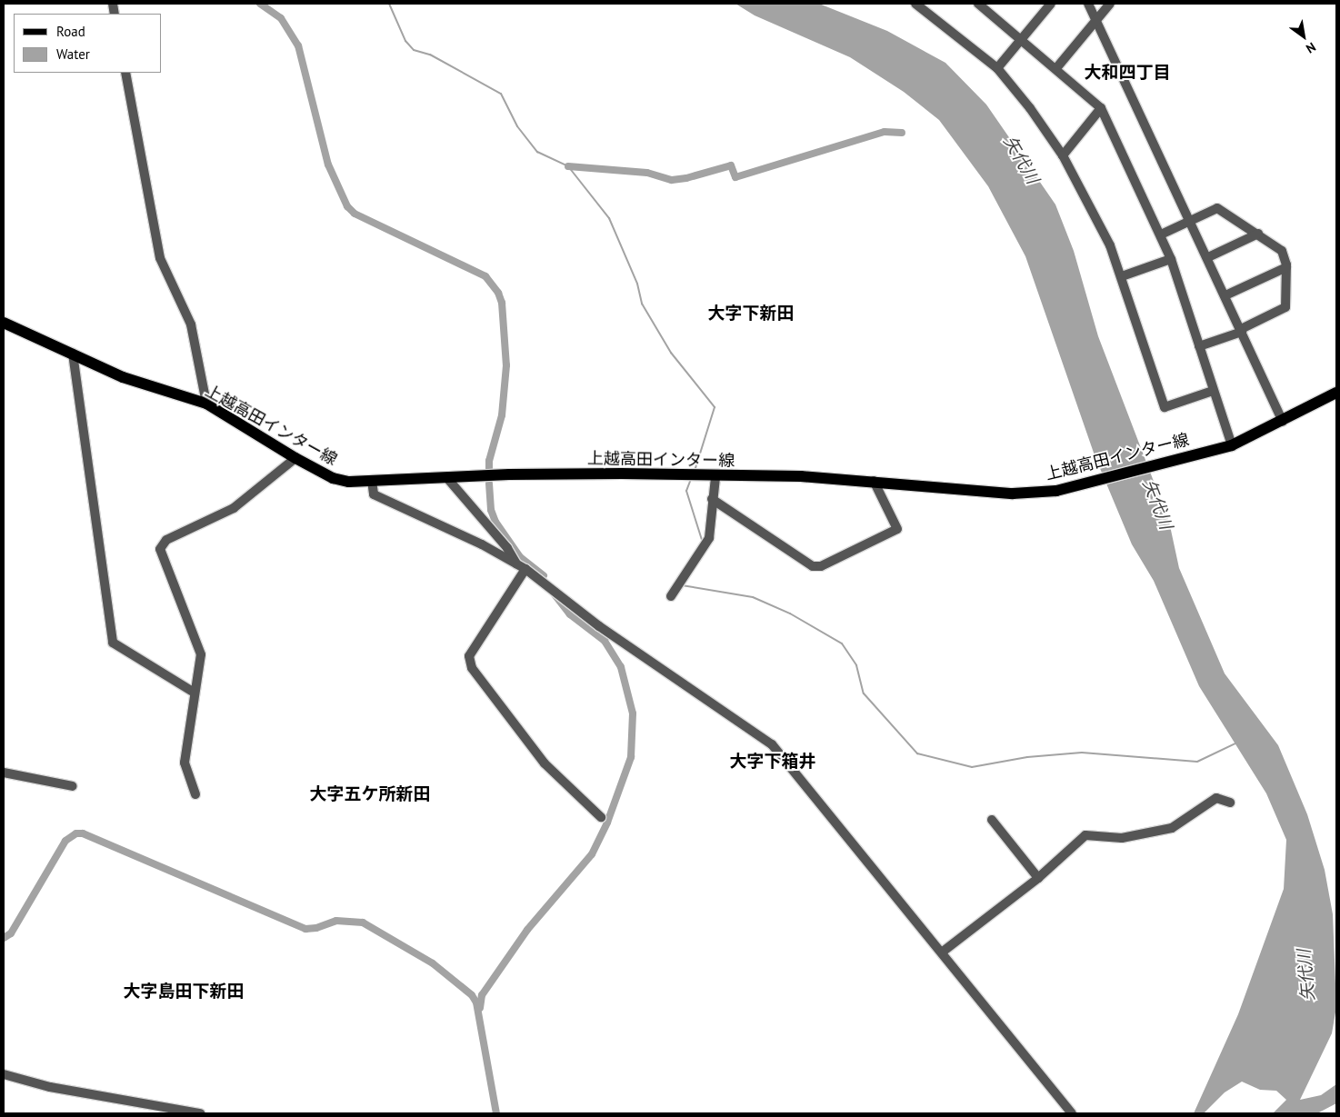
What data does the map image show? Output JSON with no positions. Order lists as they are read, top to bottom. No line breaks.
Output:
{"streets":{"main road":["上越高田インター線"]},"districts":["大和四丁目","大字下新田","大字下箱井","大字五ケ所新田","大字島田下新田"],"water":["矢代川"],"legend":["Road","Water"],"north":"bottom right"}
